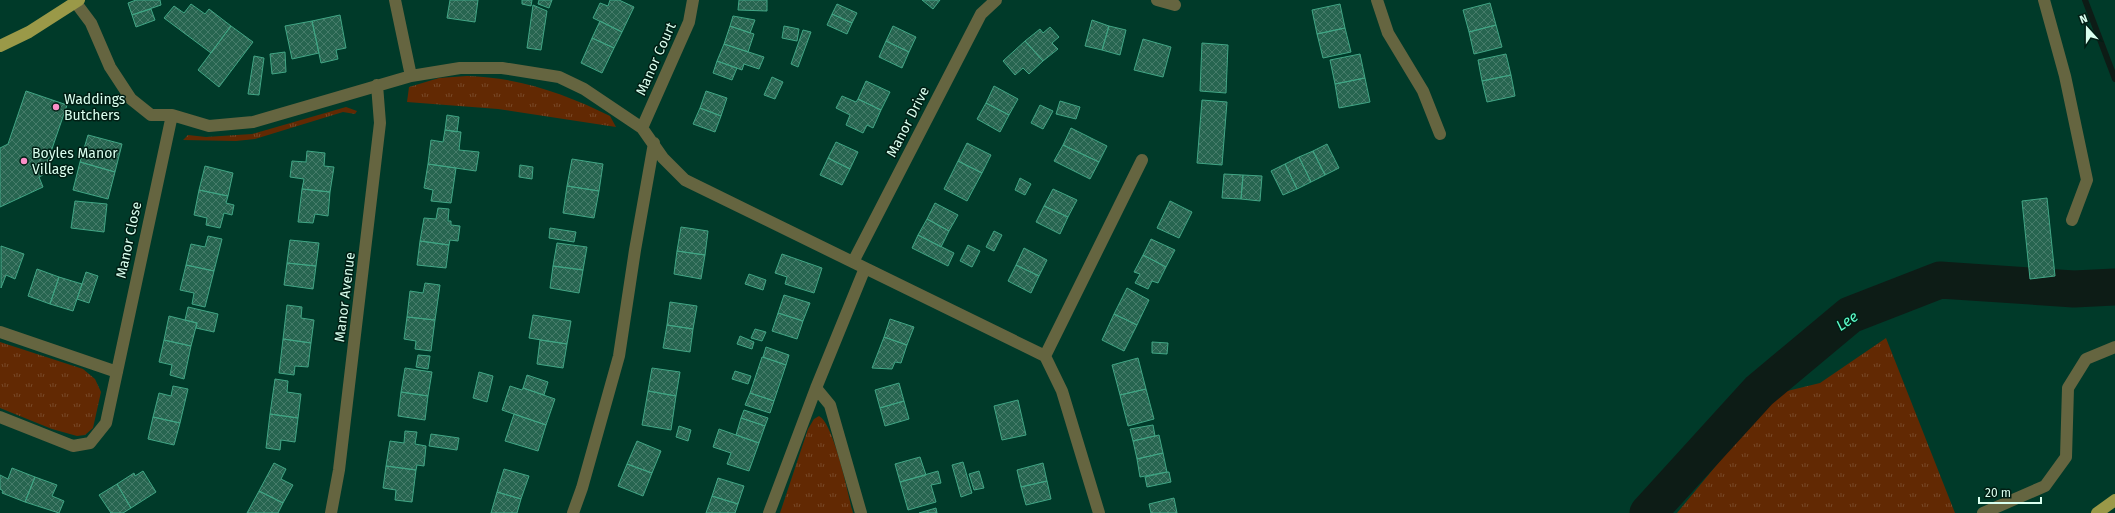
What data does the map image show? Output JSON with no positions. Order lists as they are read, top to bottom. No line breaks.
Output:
{"streets":{"street":["Manor Court","Manor Drive","Manor Close","Manor Avenue"]},"water":["Lee"],"places":["Waddings Butchers","Boyles Manor Village"],"scale_bar":"20 m","north":"top"}
